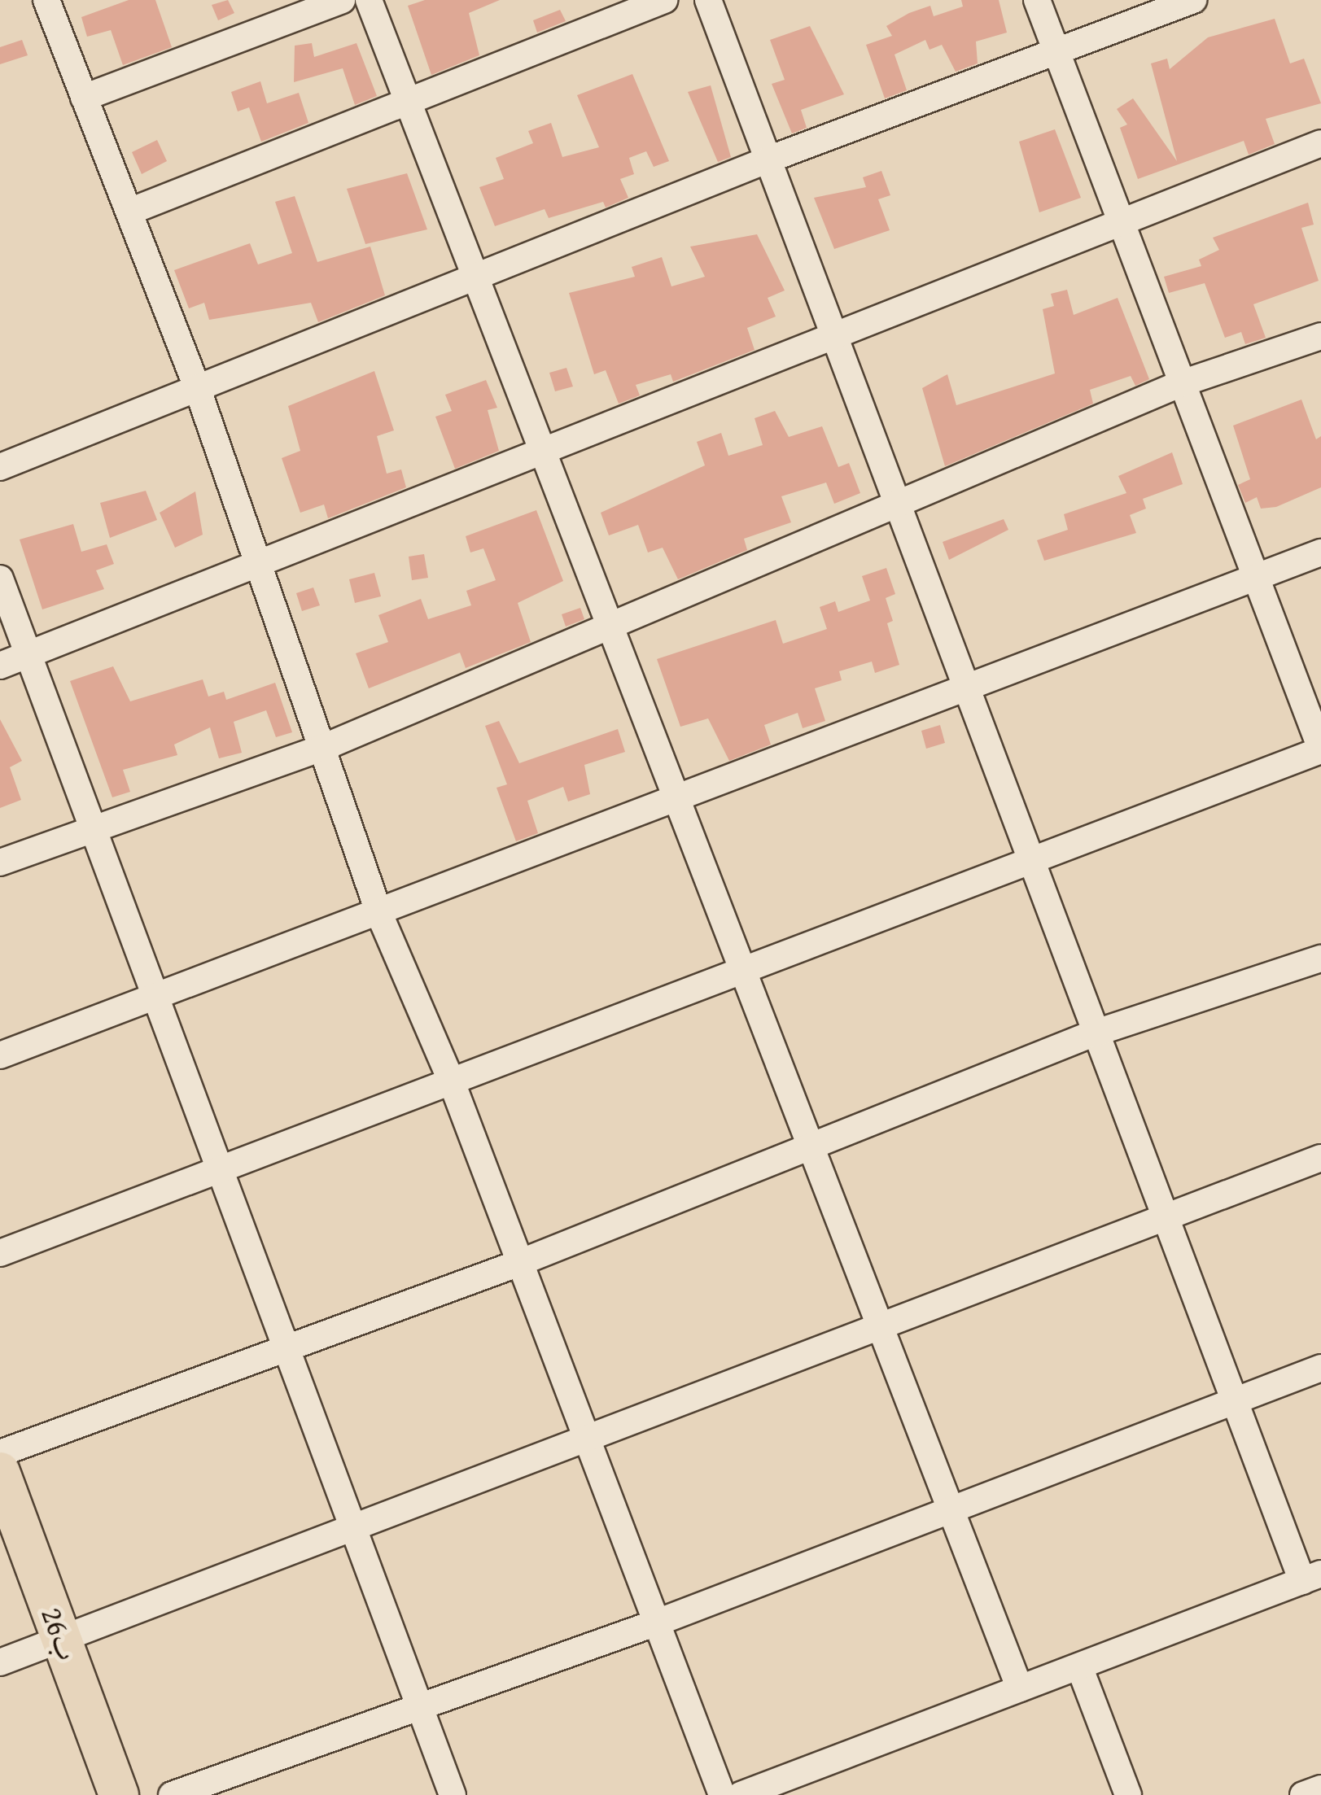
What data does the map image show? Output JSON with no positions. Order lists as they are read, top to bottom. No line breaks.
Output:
{"streets":{"highway":["26ب"]}}
